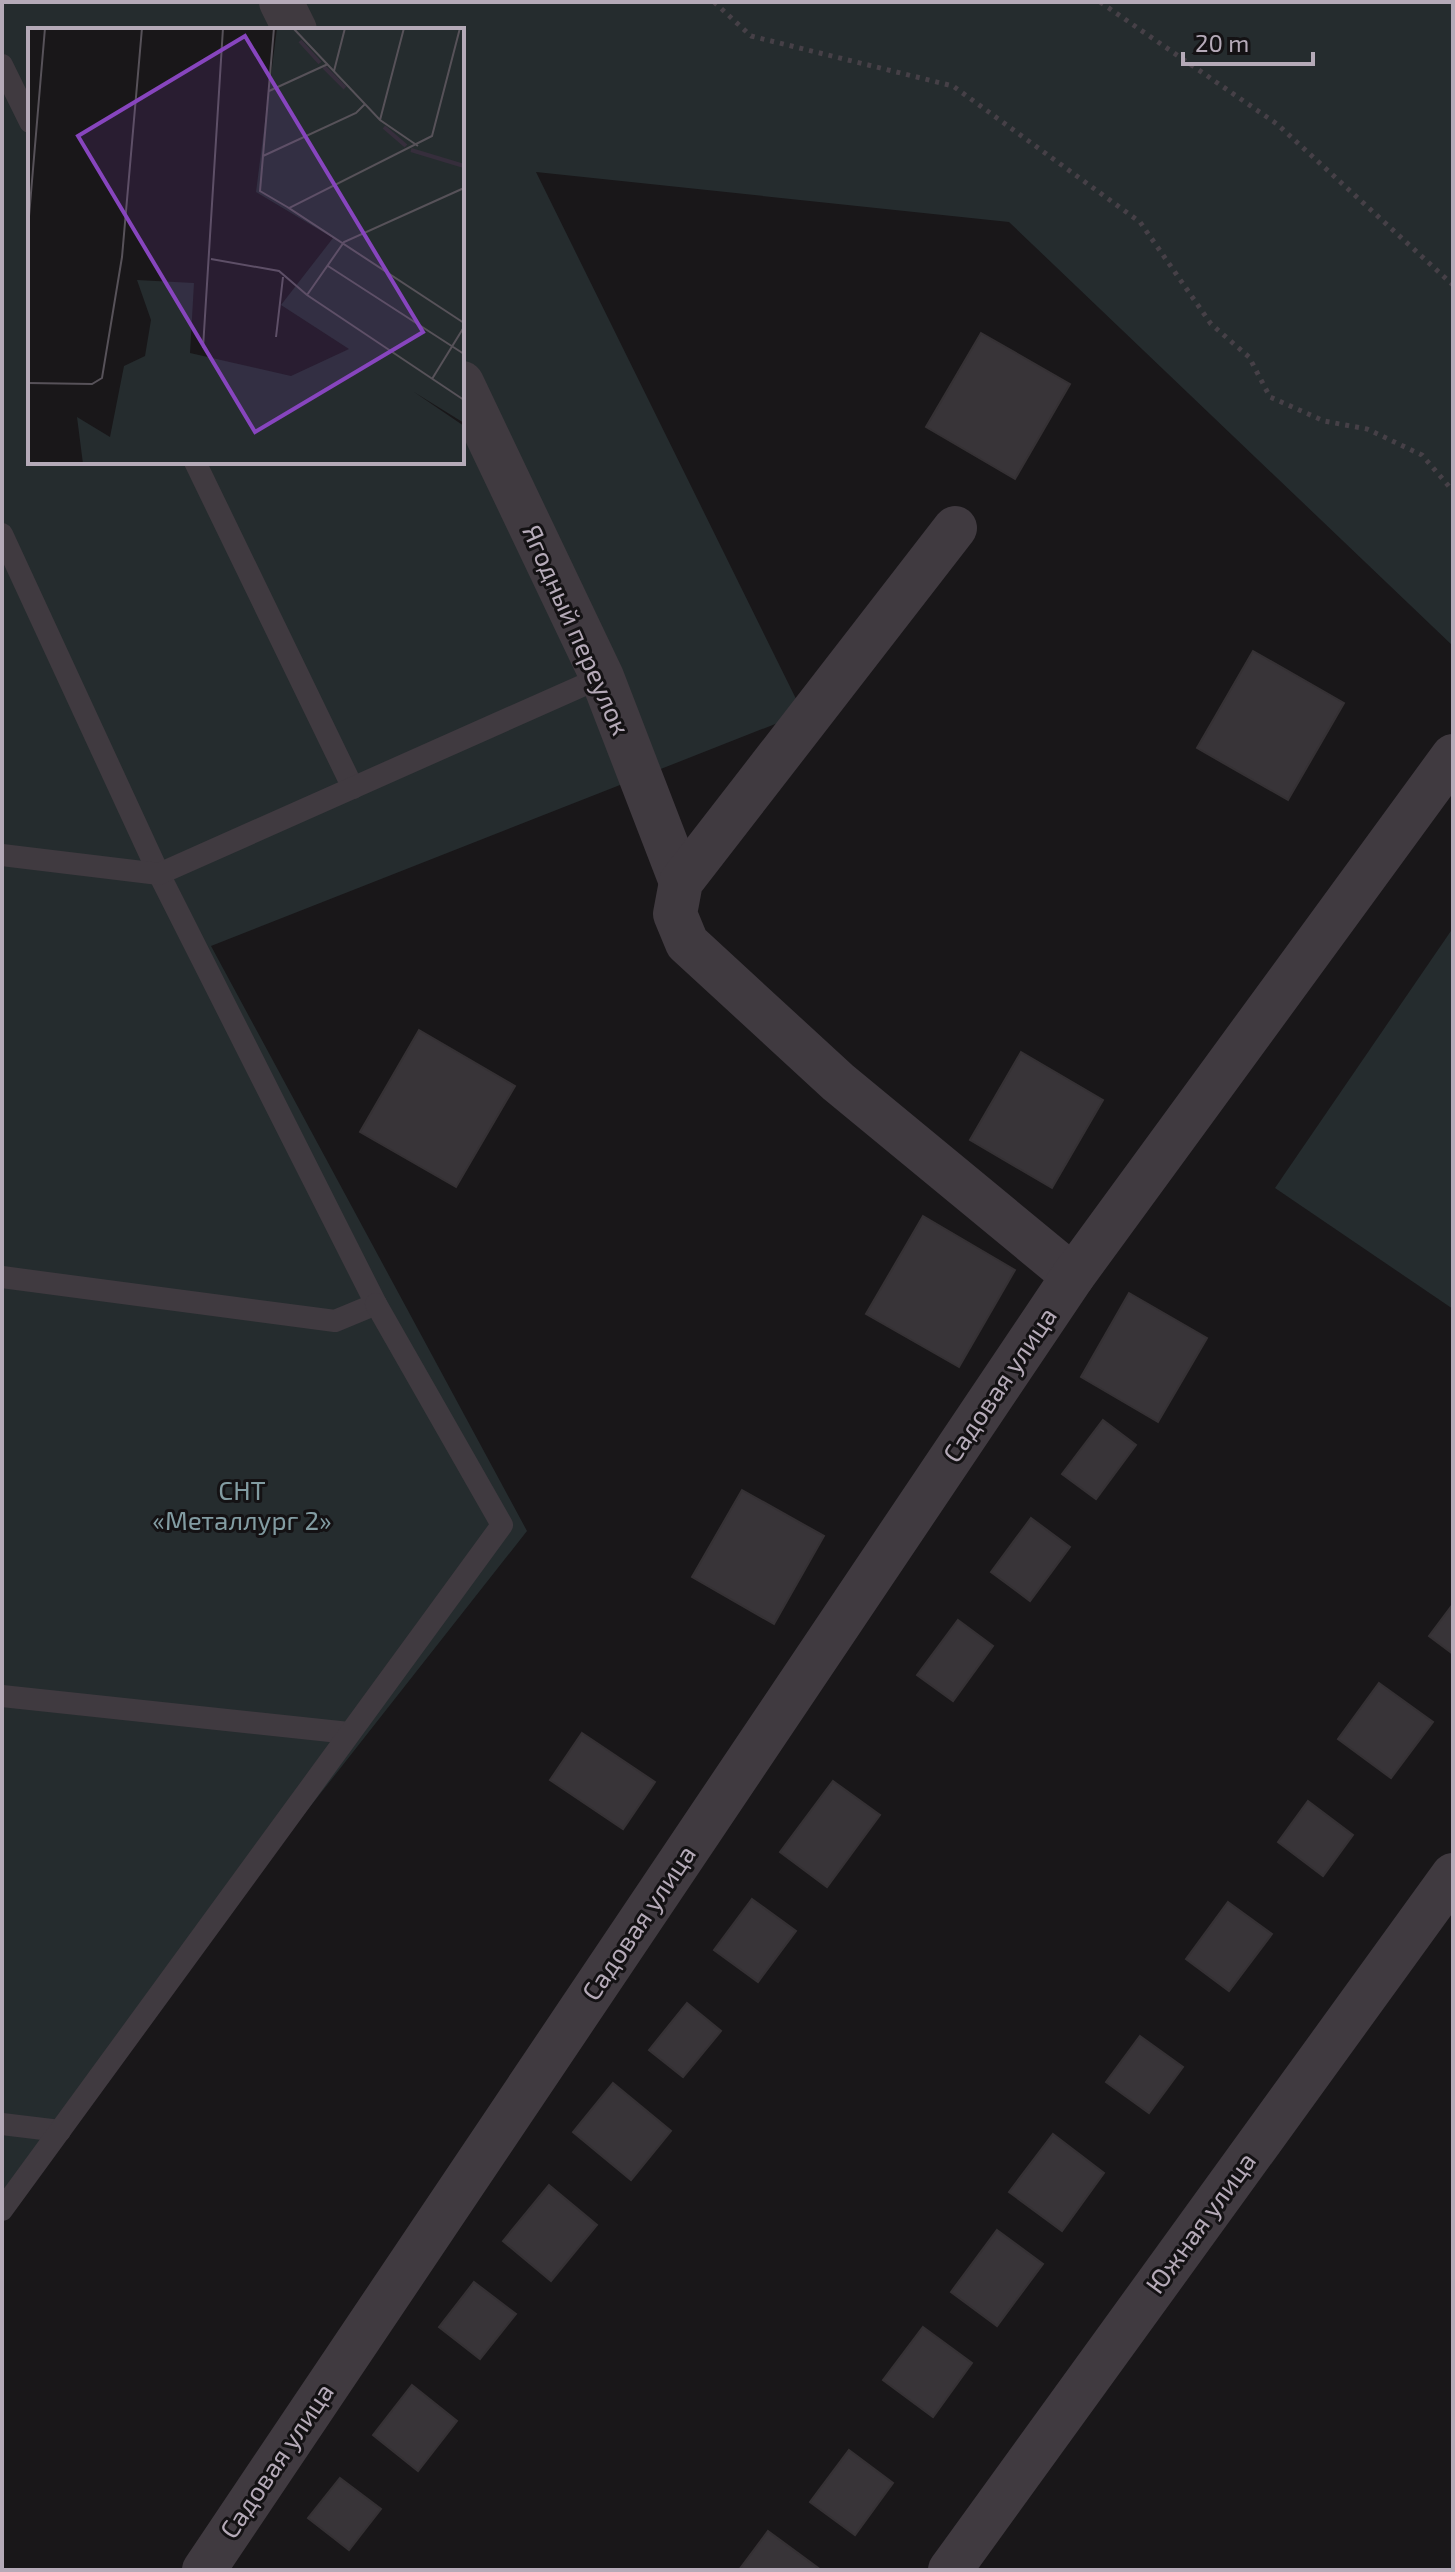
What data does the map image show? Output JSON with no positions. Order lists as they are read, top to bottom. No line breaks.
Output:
{"streets":{"street":["Ягодный переулок","Садовая улица","Южная улица"]},"parks":["СНТ «Металлург 2»"],"scale_bar":"20 m"}
